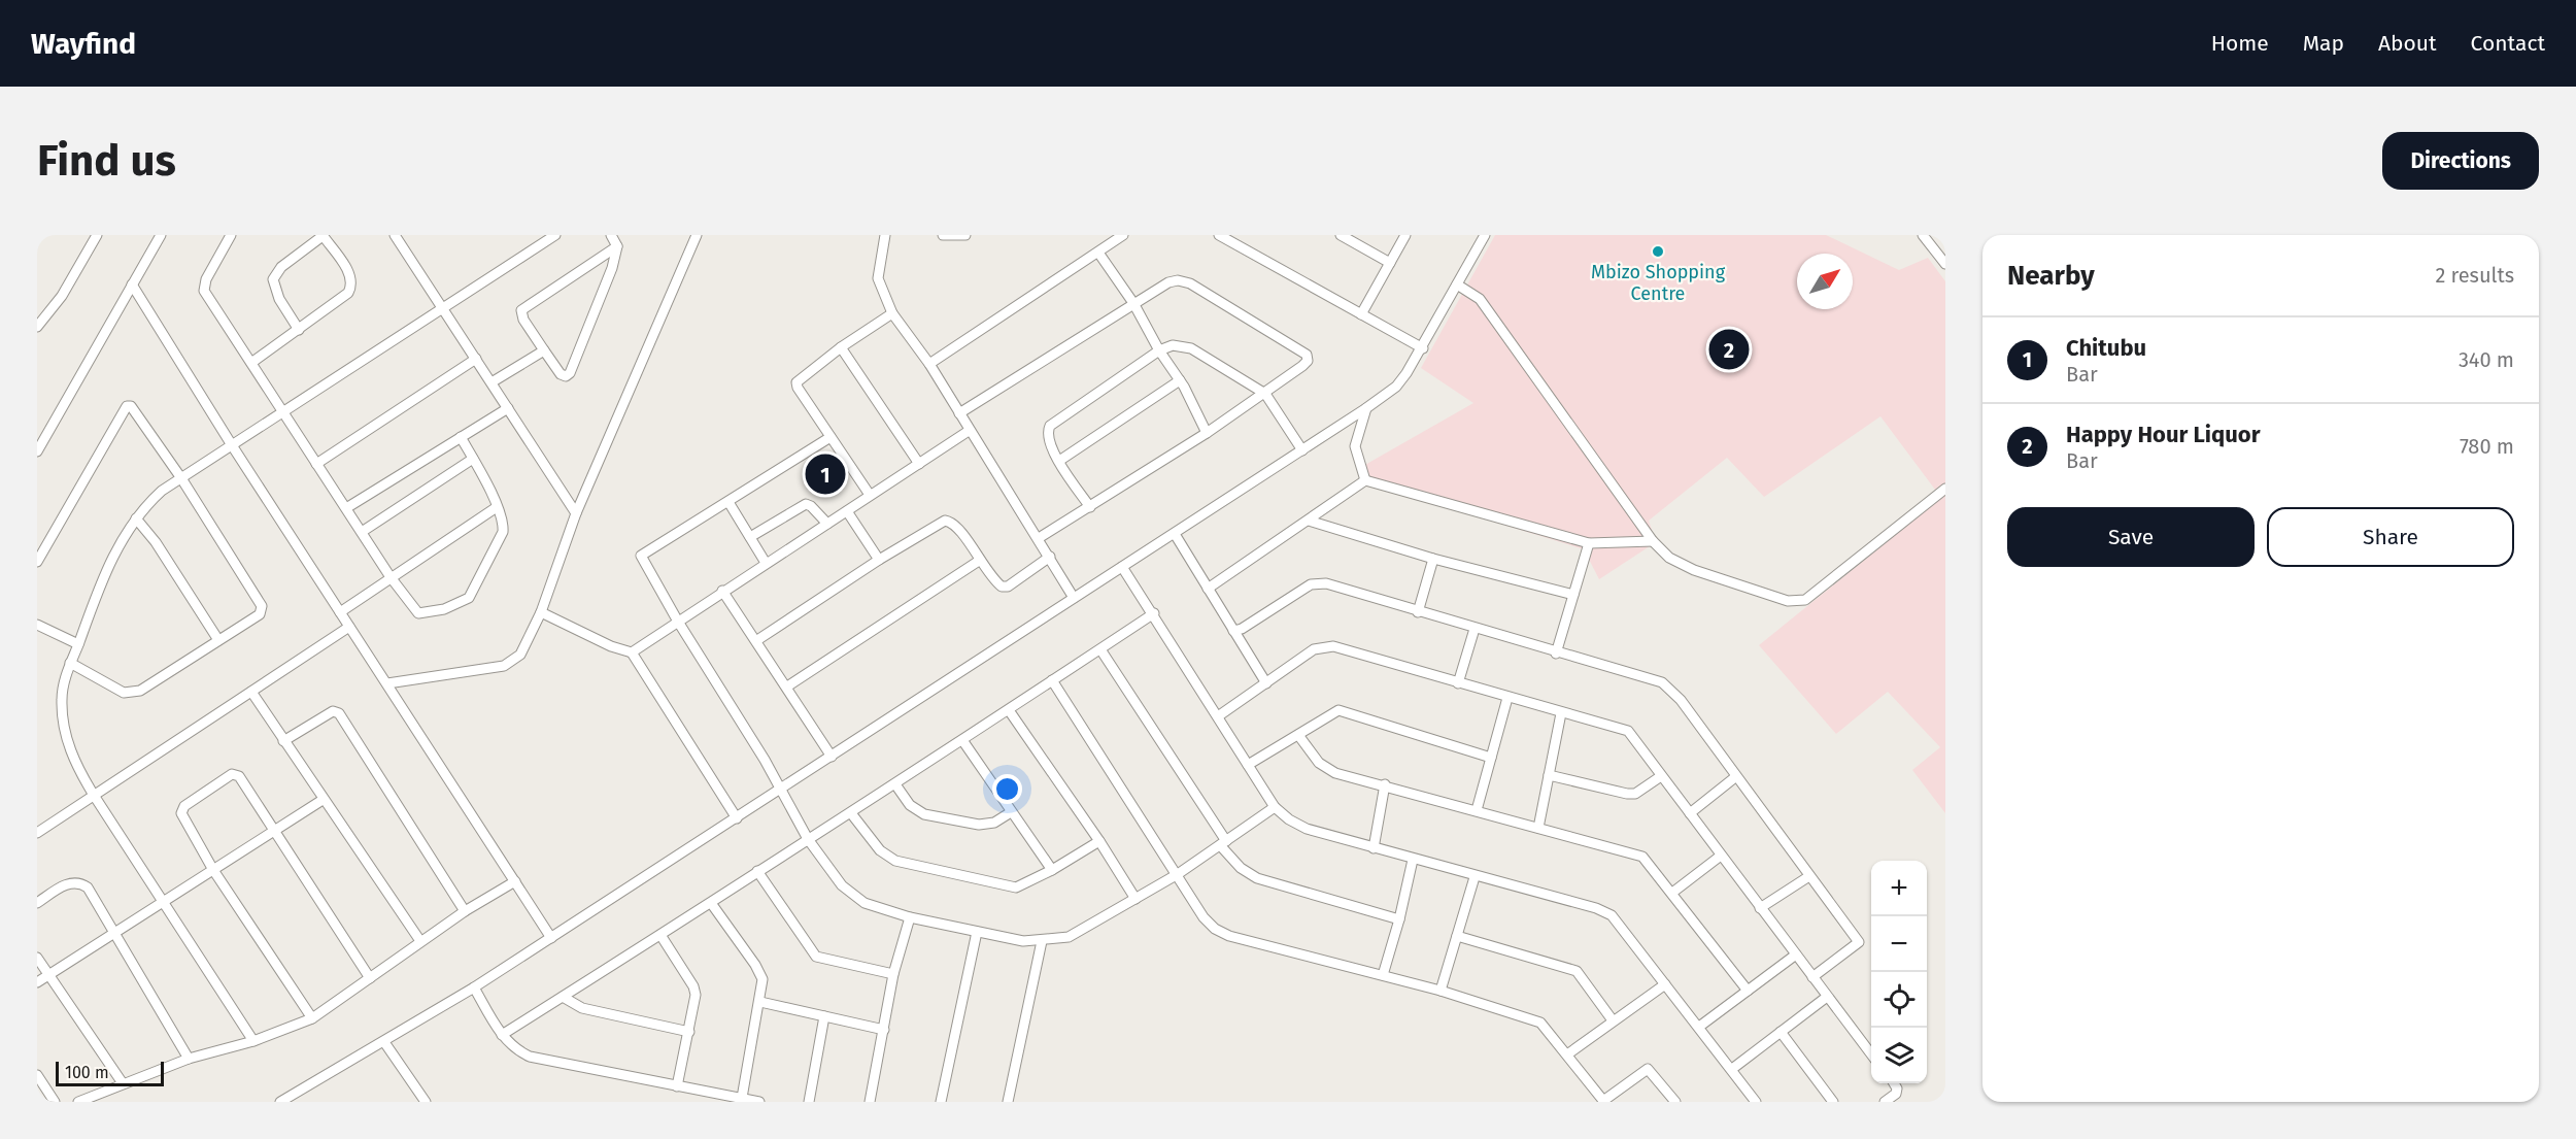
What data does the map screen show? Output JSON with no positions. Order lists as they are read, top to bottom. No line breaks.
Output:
{"places":["Mbizo Shopping Centre"],"scale_bar":"100 m","north":"top right","page":{"header":"Wayfind","nav":["Home","Map","About","Contact"],"buttons":["Directions",["Save","Share"]],"title":"Find us","heading":["Nearby","2 results"],"list":[{"mark":"1","name":"Chitubu","note":"Bar","value":"340 m"},{"mark":"2","name":"Happy Hour Liquor","note":"Bar","value":"780 m"}],"pins":["2","1"],"map_buttons":["+","−"],"scale":"100 m"}}
